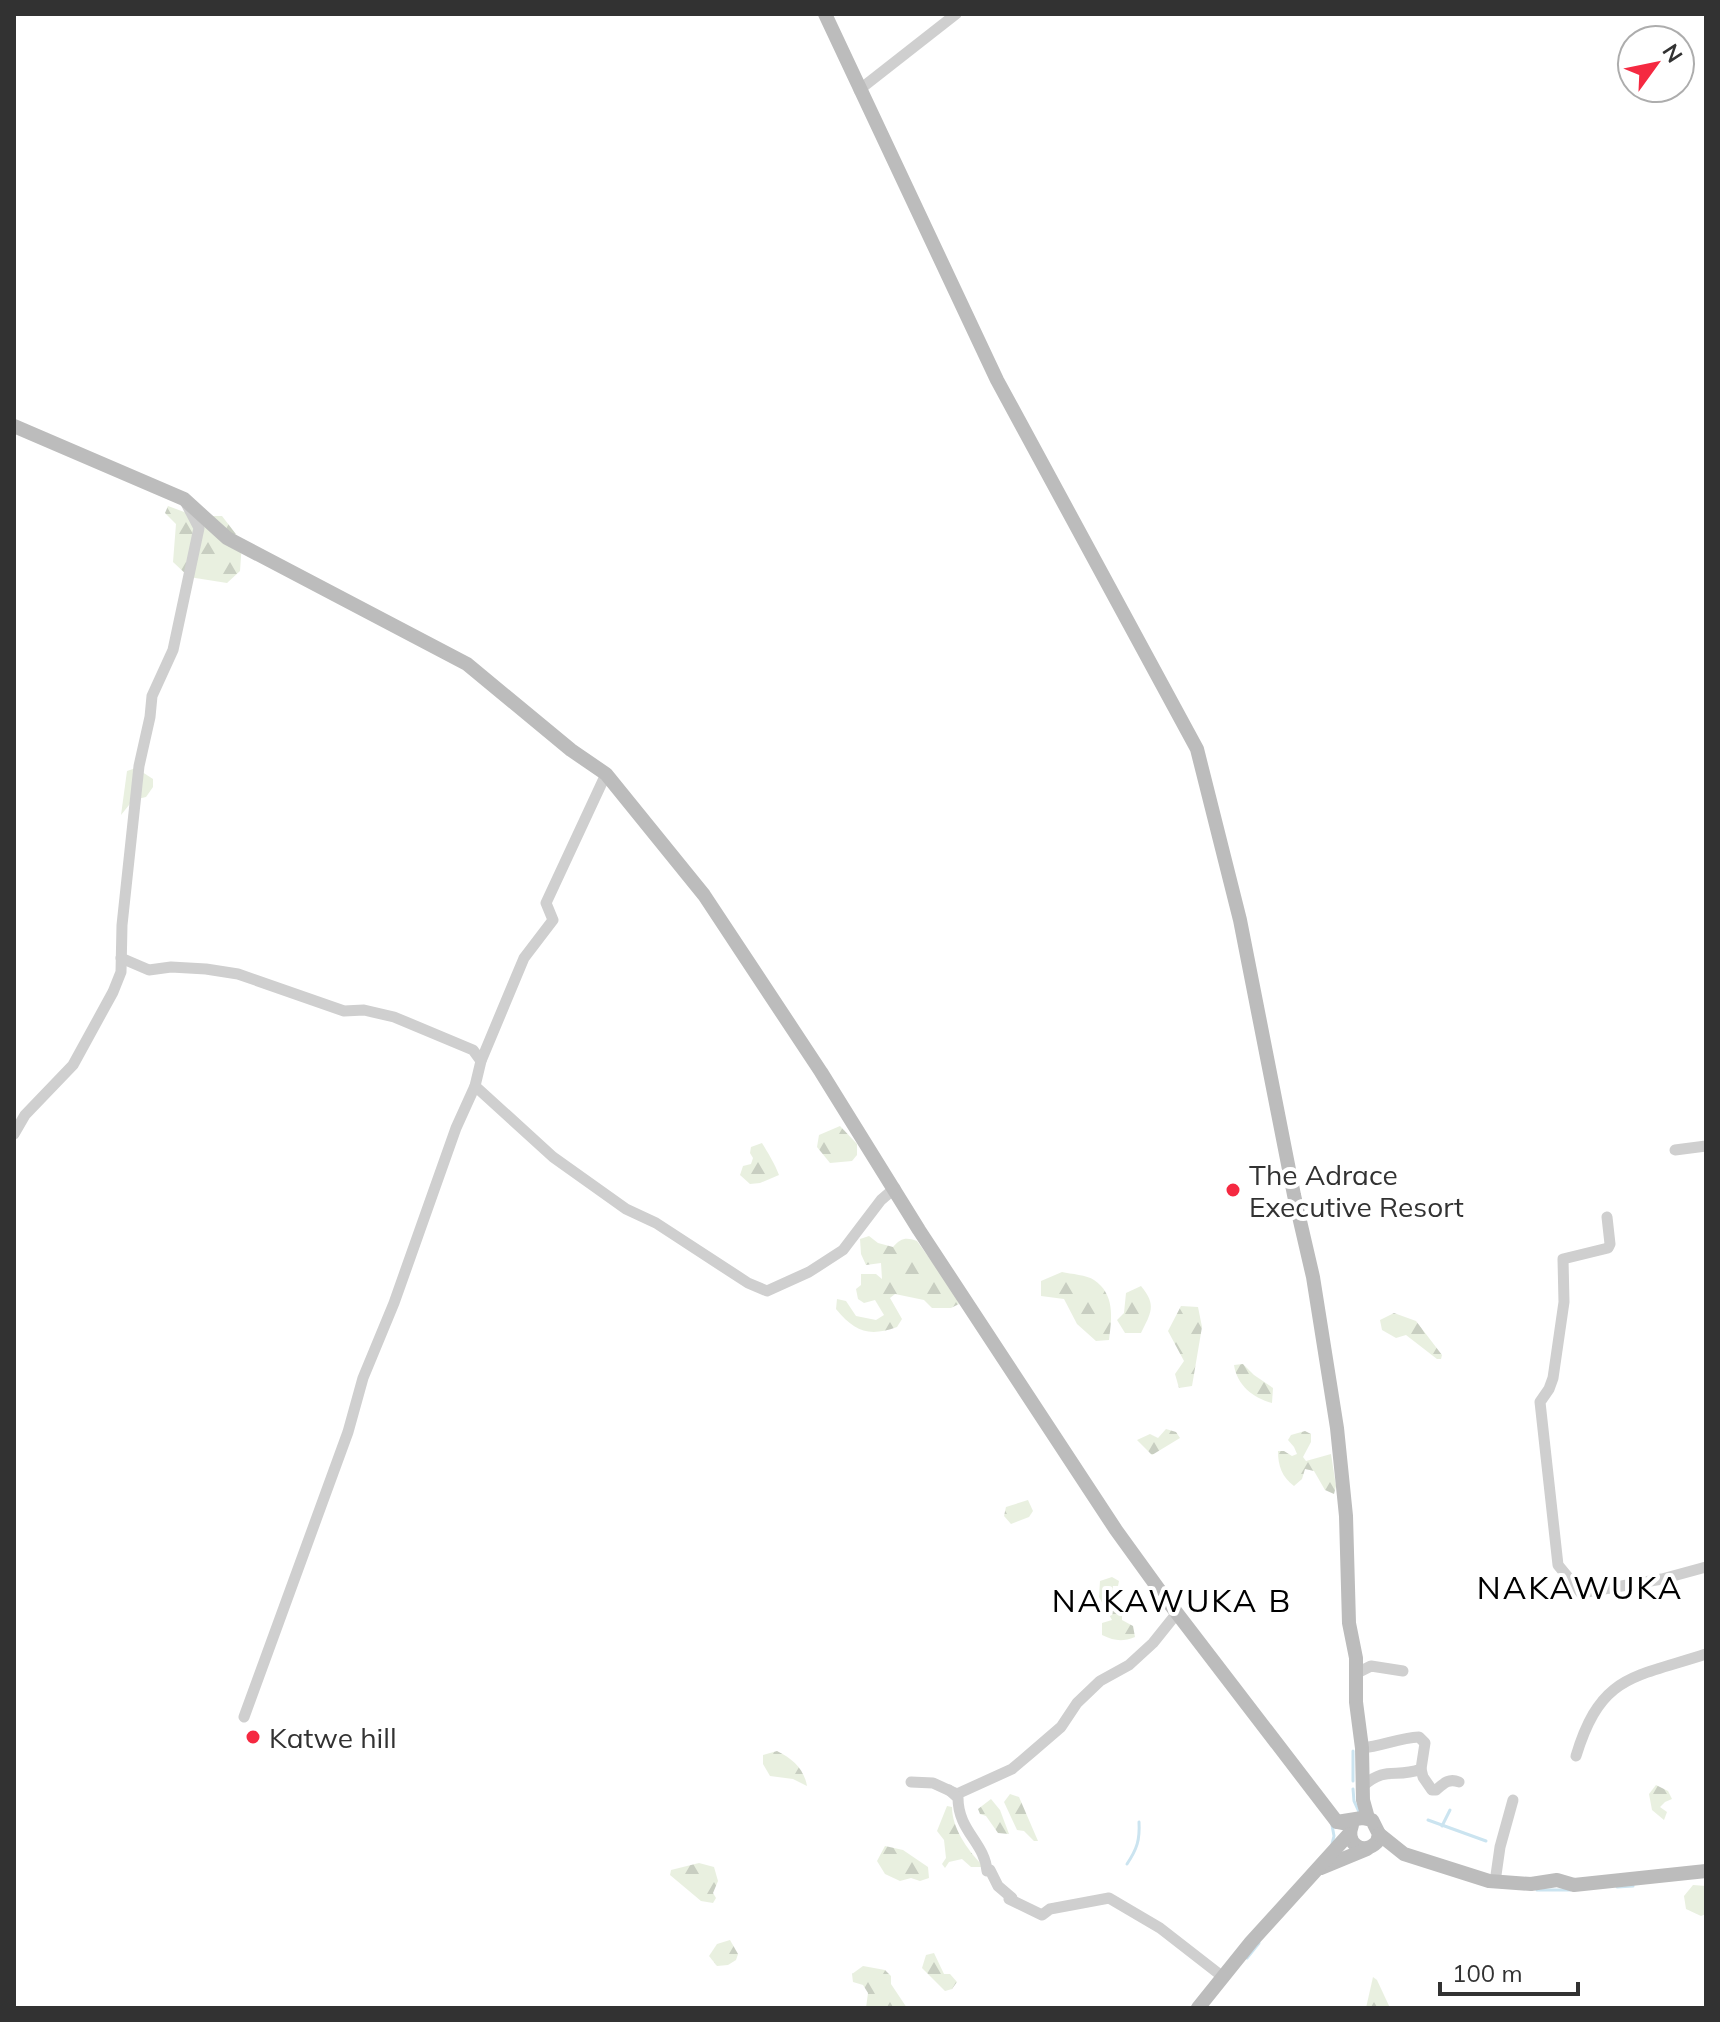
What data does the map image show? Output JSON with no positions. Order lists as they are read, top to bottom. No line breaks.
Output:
{"districts":["NAKAWUKA","NAKAWUKA B"],"places":["The Adrace Executive Resort","Katwe hill"],"scale_bar":"100 m","north":"top right"}
